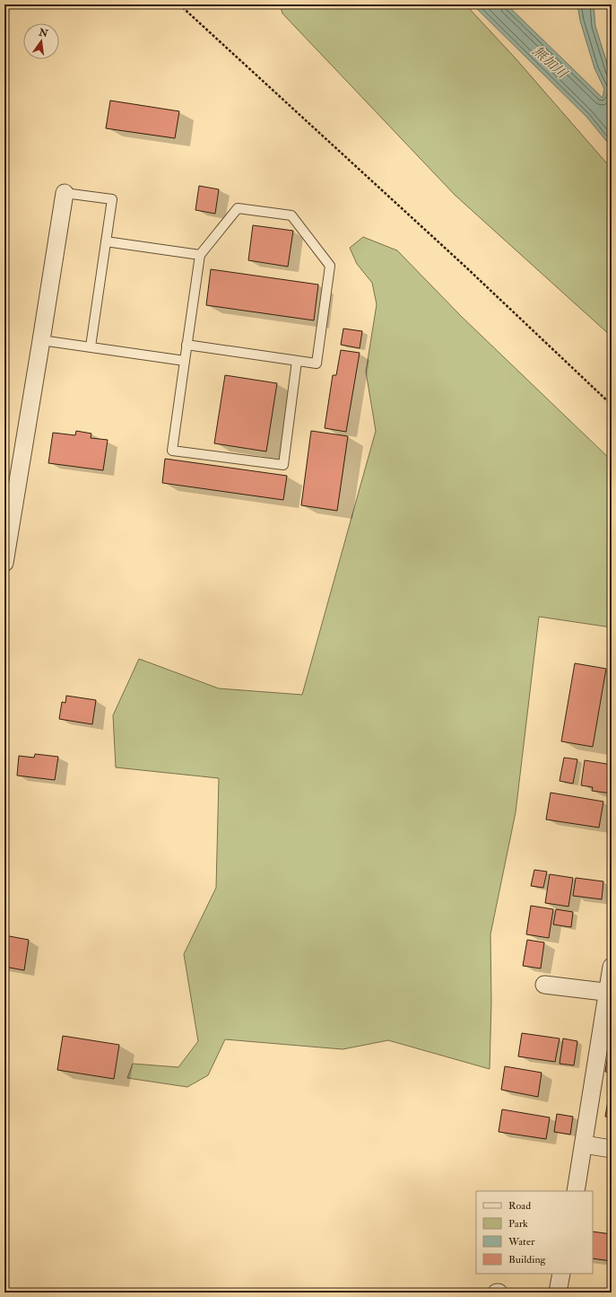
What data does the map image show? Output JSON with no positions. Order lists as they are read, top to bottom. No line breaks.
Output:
{"water":["無加川"],"legend":["Road","Park","Water","Building"],"north":"top"}
